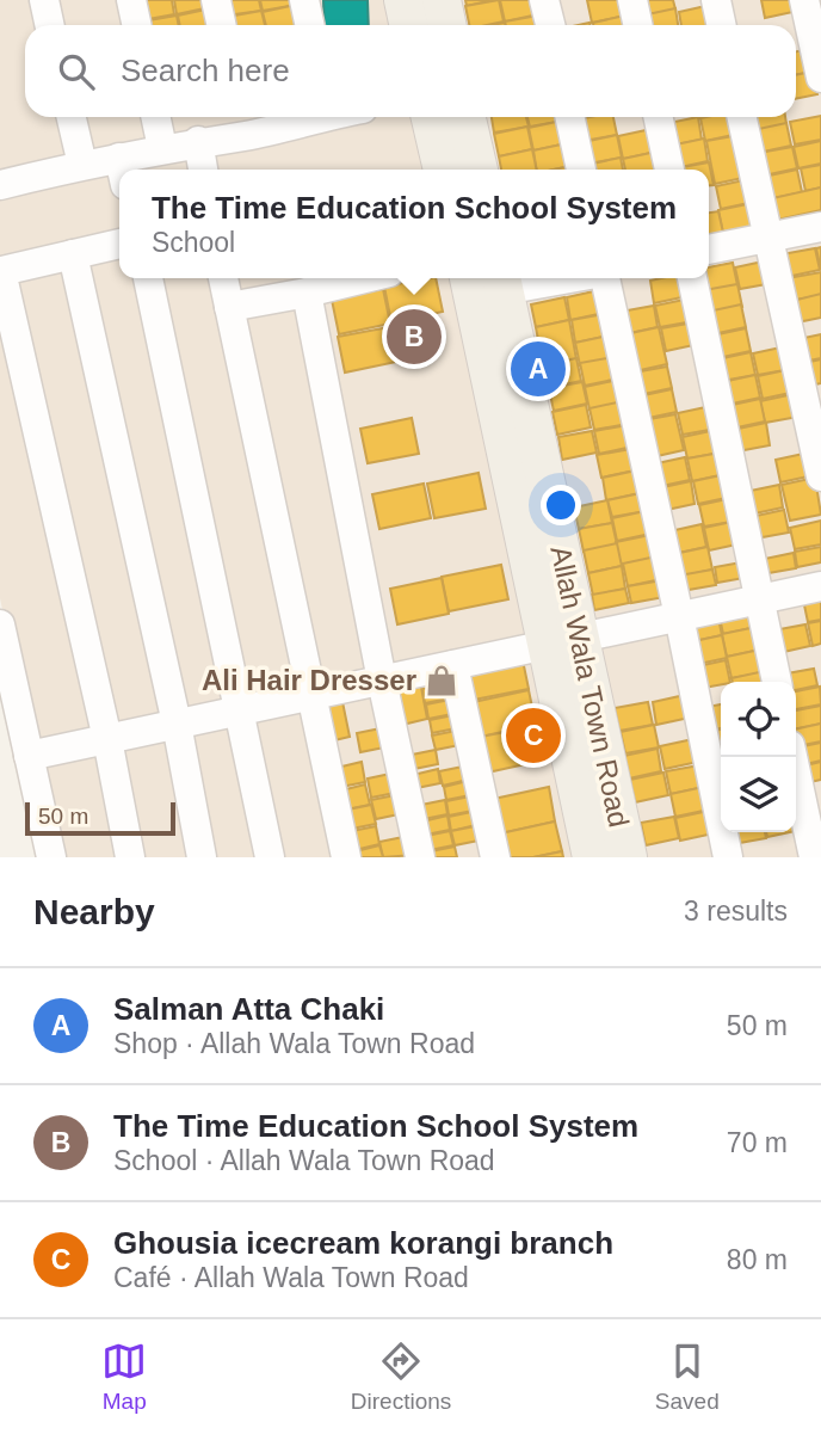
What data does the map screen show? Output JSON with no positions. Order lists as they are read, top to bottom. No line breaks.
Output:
{"streets":{"main road":["Allah Wala Town Road"]},"places":{"shop":["Ali Hair Dresser"]},"scale_bar":"50 m","page":{"search":"Search here","popup":["The Time Education School System","School"],"pins":["B","A","C"],"scale":"50 m","heading":["Nearby","3 results"],"list":[{"mark":"A","name":"Salman Atta Chaki","note":"Shop · Allah Wala Town Road","value":"50 m"},{"mark":"B","name":"The Time Education School System","note":"School · Allah Wala Town Road","value":"70 m"},{"mark":"C","name":"Ghousia icecream korangi branch","note":"Café · Allah Wala Town Road","value":"80 m"}],"nav":["Map","Directions","Saved"]}}
